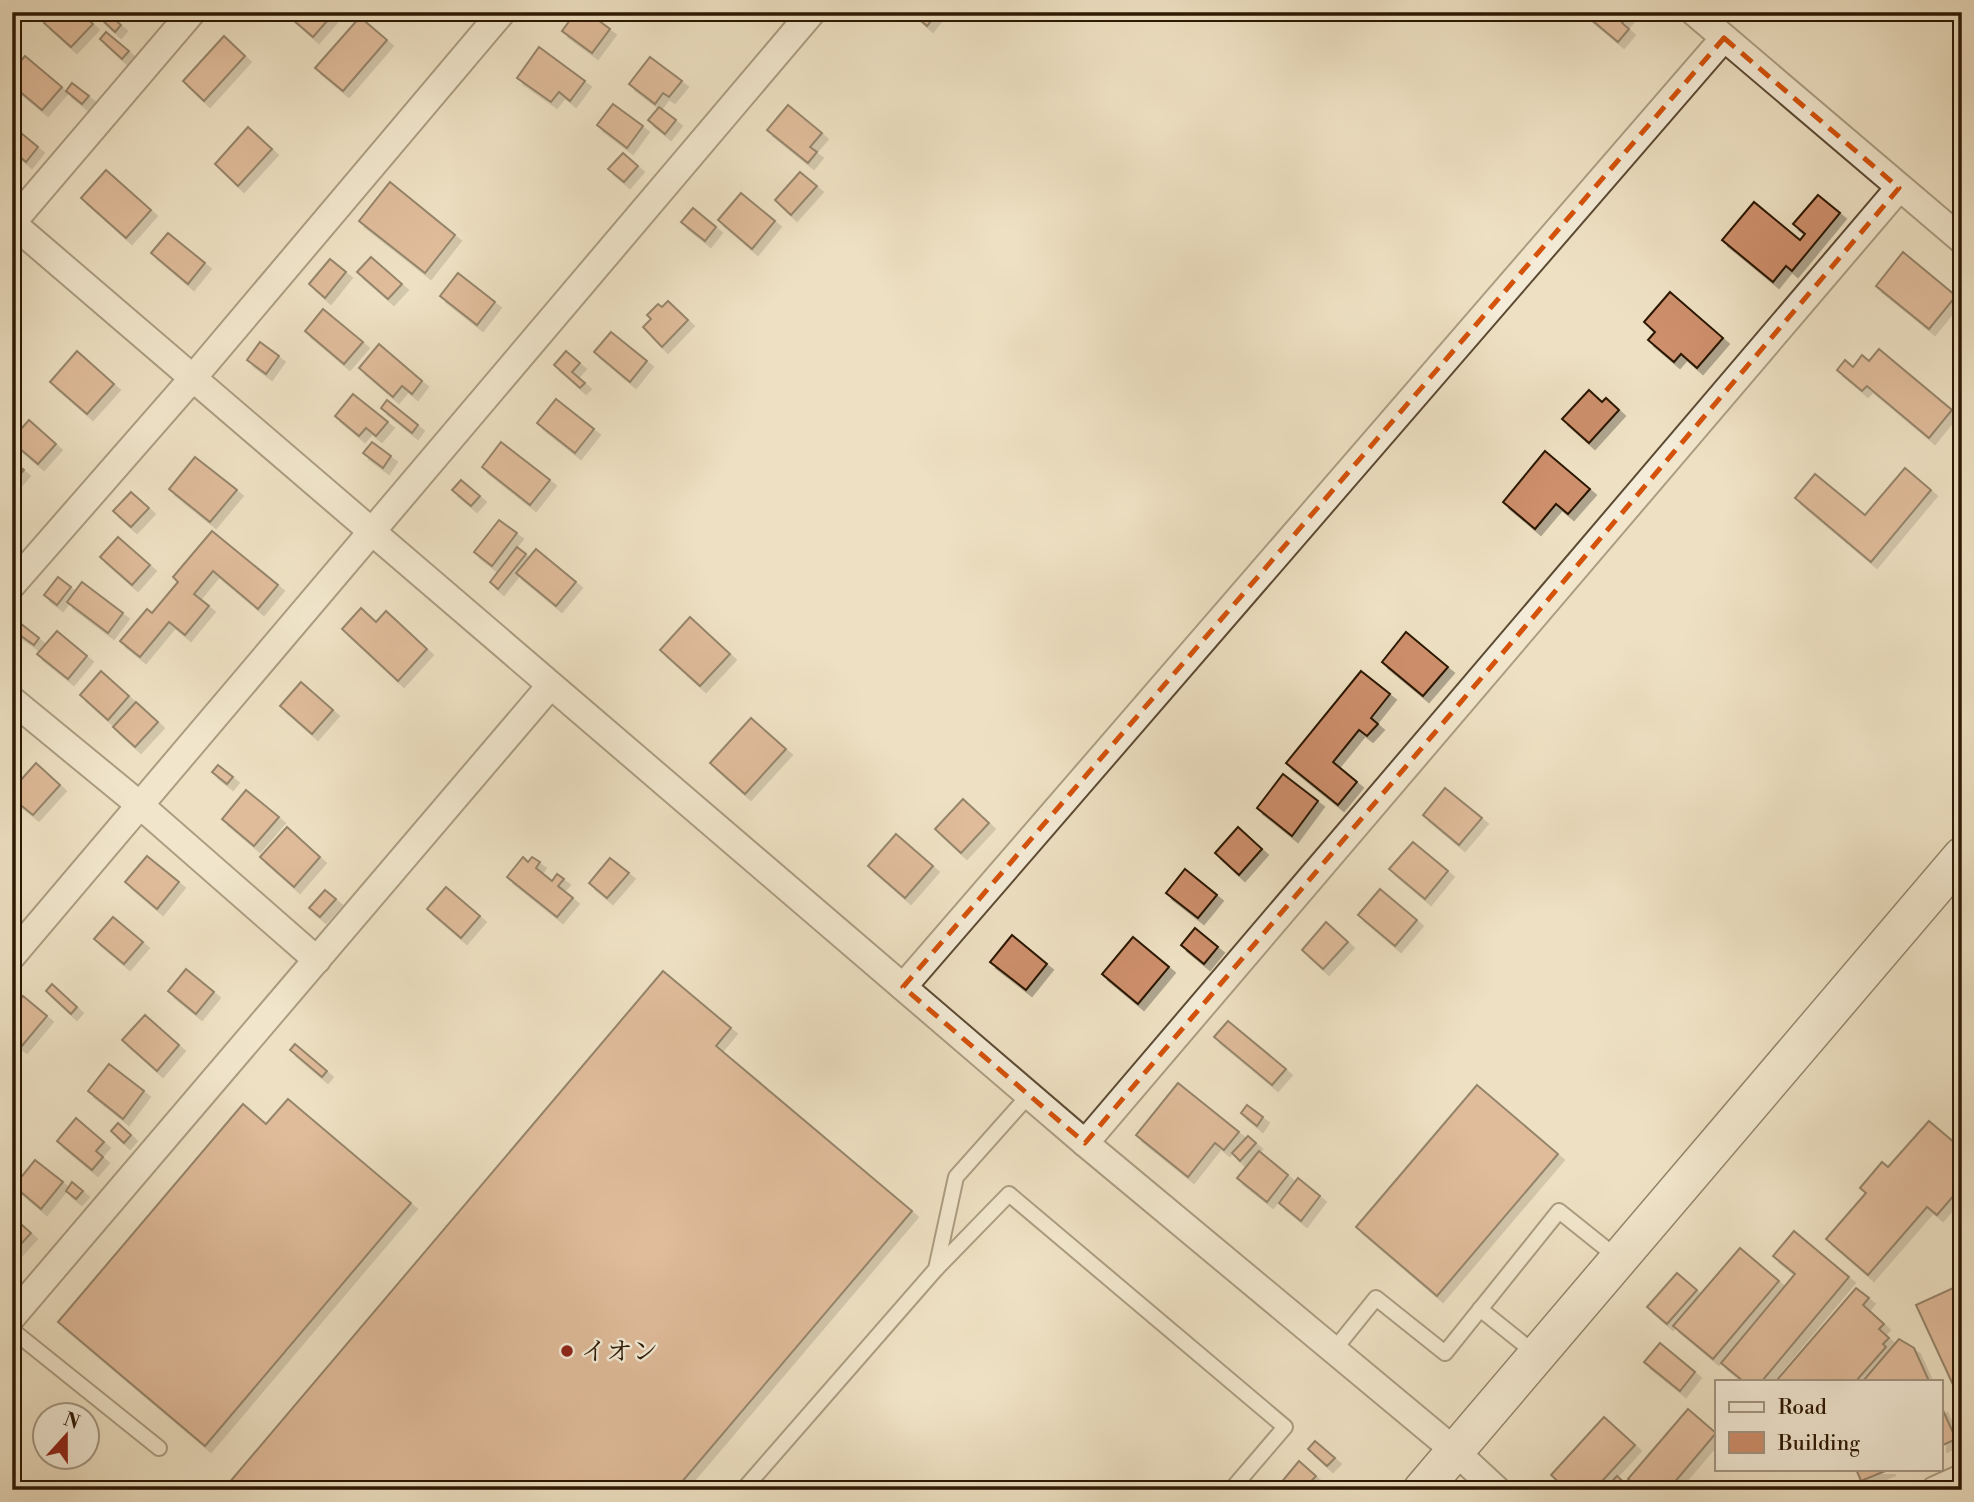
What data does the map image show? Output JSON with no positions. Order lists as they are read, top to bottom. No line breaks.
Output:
{"places":["イオン"],"legend":["Road","Building"],"north":"top"}
